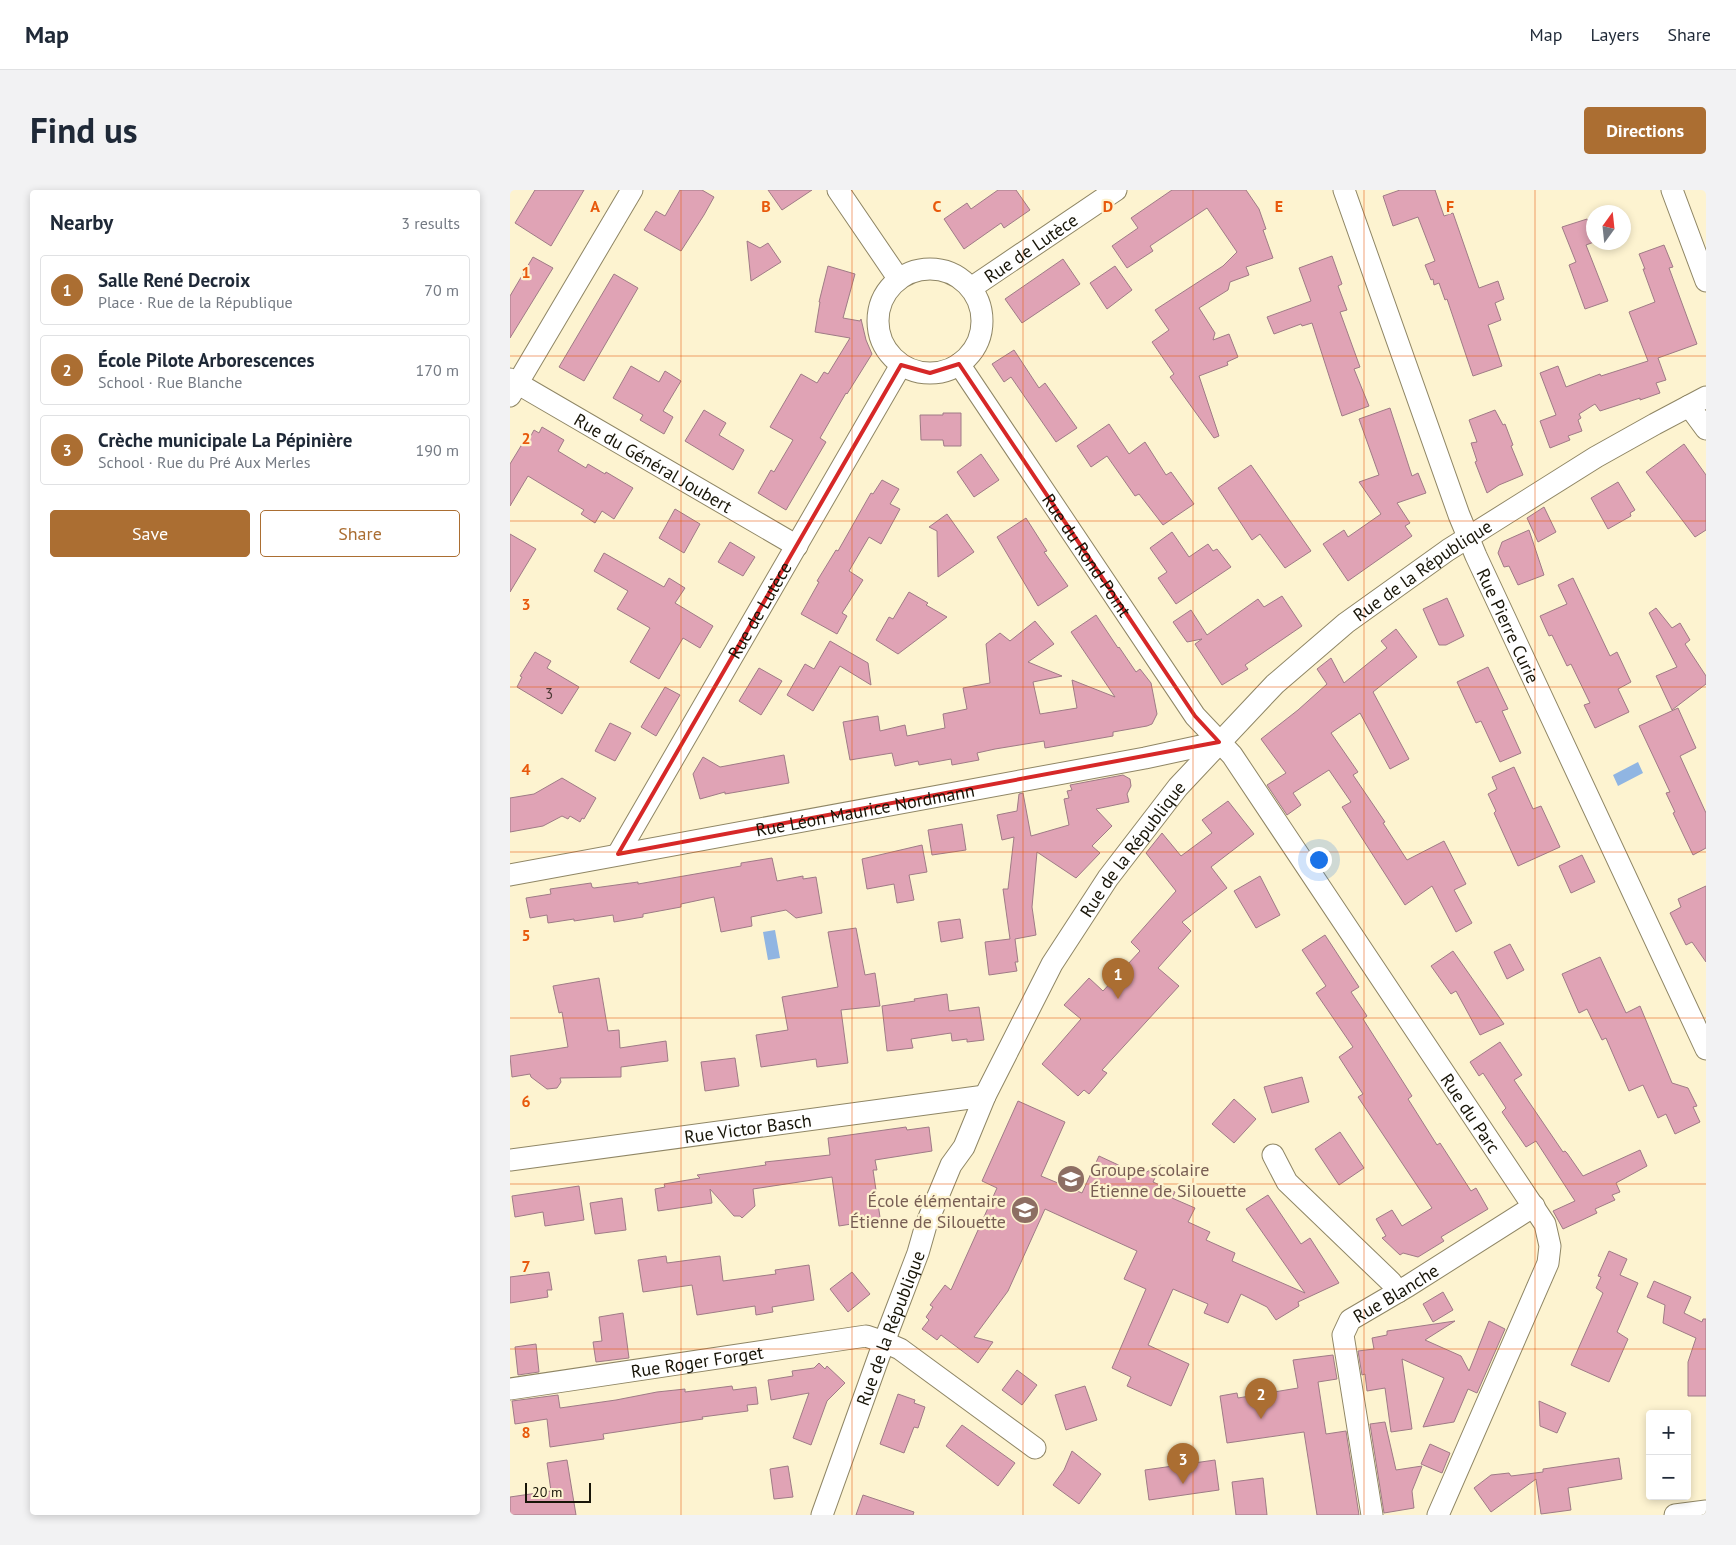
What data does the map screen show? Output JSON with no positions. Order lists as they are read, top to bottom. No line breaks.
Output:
{"streets":{"street":["Rue de Lutèce","Rue du Général Joubert","Rue du Rond-Point","Rue de la République","Rue Pierre Curie","Rue Léon Maurice Nordmann","Rue du Parc","Rue Victor Basch","Rue Blanche","Rue Roger Forget"]},"crossings":[["Rue de Lutèce","Rue du Général Joubert"],["Rue de Lutèce","Rue du Rond-Point"],["Rue de Lutèce","Rue Léon Maurice Nordmann"],["Rue du Rond-Point","Rue de la République"],["Rue du Rond-Point","Rue Léon Maurice Nordmann"],["Rue du Rond-Point","Rue du Parc"],["Rue de la République","Rue Pierre Curie"],["Rue de la République","Rue Léon Maurice Nordmann"],["Rue de la République","Rue du Parc"],["Rue de la République","Rue Victor Basch"],["Rue de la République","Rue Roger Forget"],["Rue Léon Maurice Nordmann","Rue du Parc"],["Rue du Parc","Rue Blanche"]],"places":{"school or university":["Groupe scolaire Étienne de Silouette","École élémentaire Étienne de Silouette"]},"house_numbers":["3"],"scale_bar":"20 m","north":"top","page":{"header":"Map","nav":["Map","Layers","Share"],"title":"Find us","buttons":["Directions",["Save","Share"]],"heading":["Nearby","3 results"],"list":[{"mark":"1","name":"Salle René Decroix","note":"Place · Rue de la République","value":"70 m"},{"mark":"2","name":"École Pilote Arborescences","note":"School · Rue Blanche","value":"170 m"},{"mark":"3","name":"Crèche municipale La Pépinière","note":"School · Rue du Pré Aux Merles","value":"190 m"}],"pins":["1","2","3"],"map_buttons":["+","−"],"scale":"20 m"},"grid":{"columns":["A","B","C","D","E","F"],"rows":["1","2","3","4","5","6","7","8"]}}
